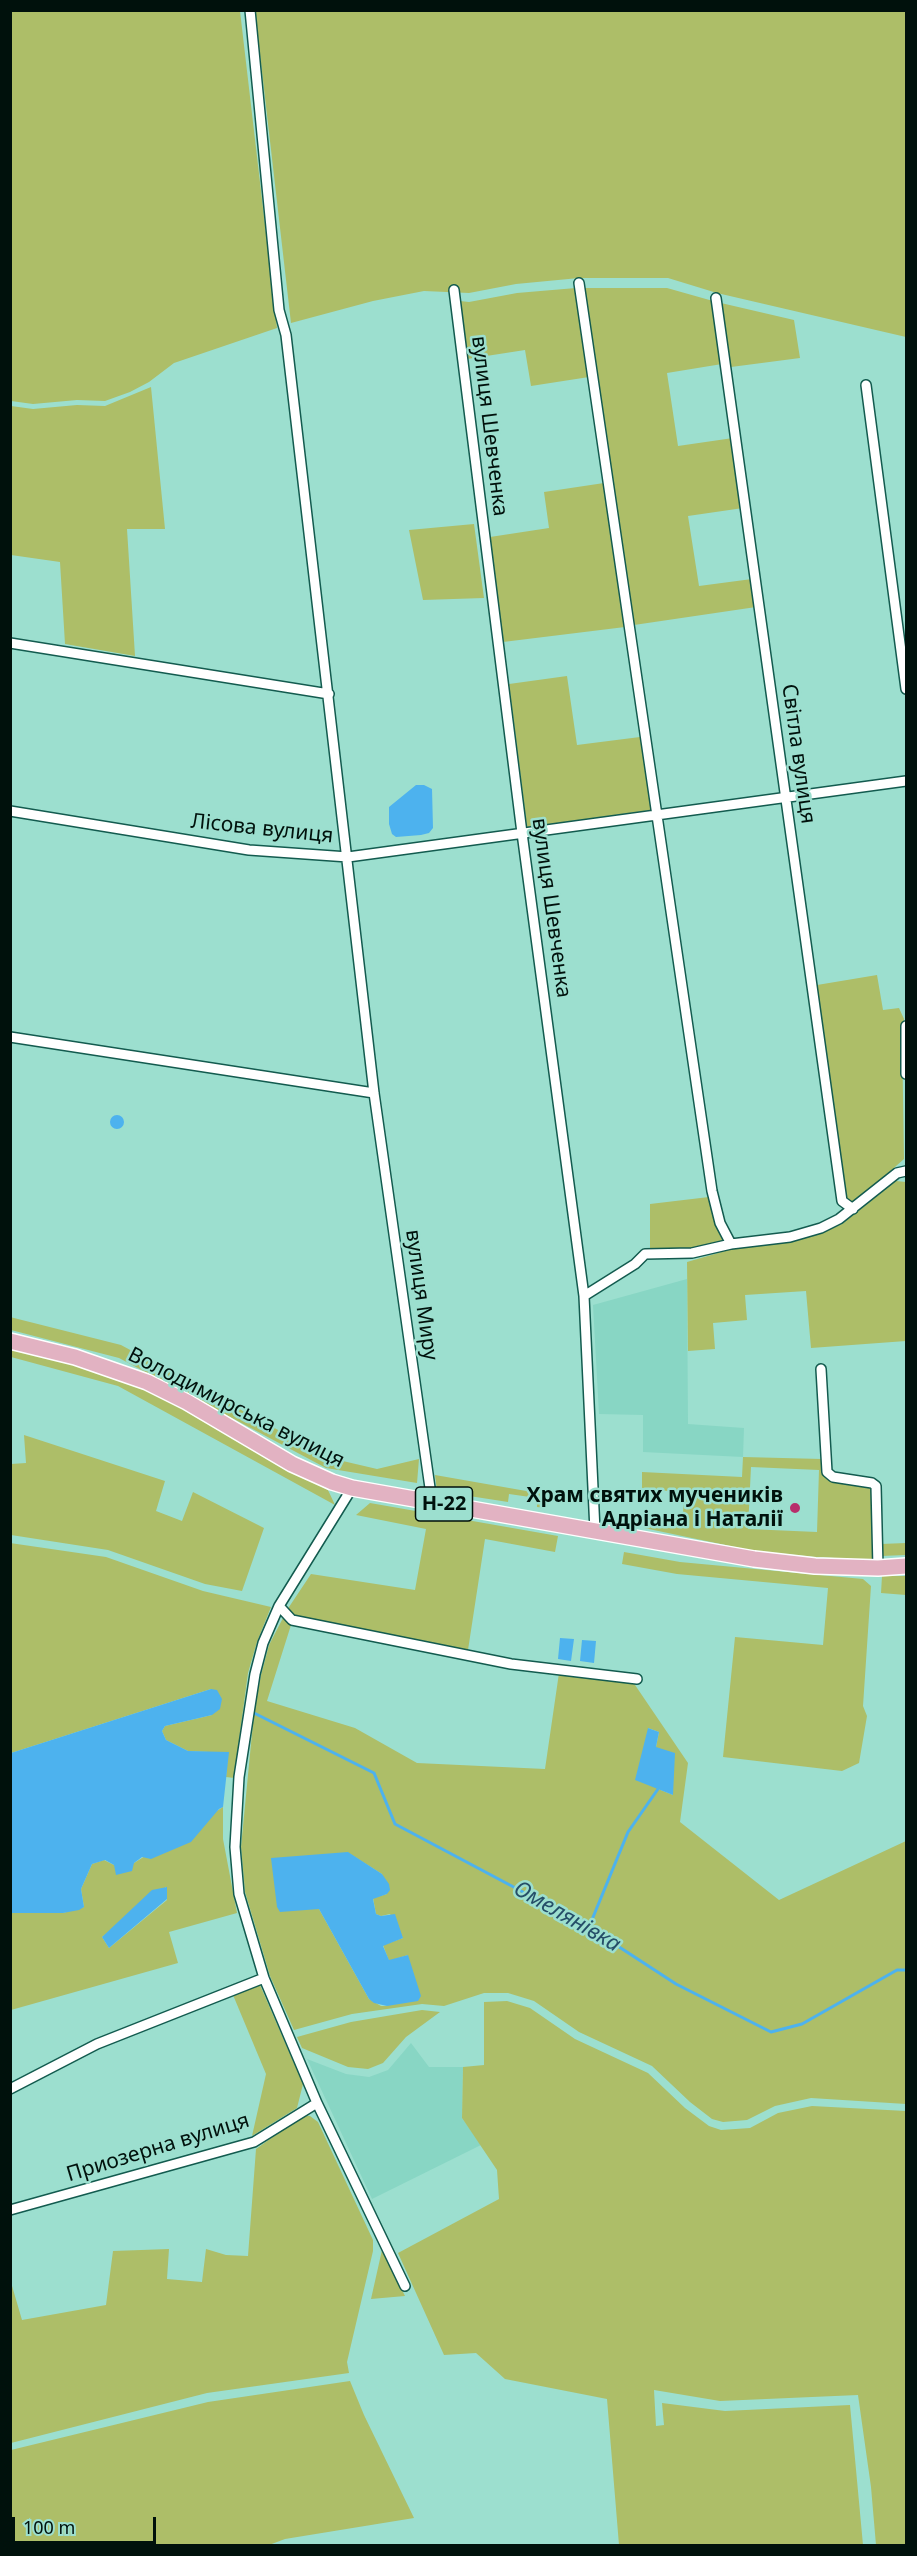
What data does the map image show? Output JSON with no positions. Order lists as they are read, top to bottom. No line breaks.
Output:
{"streets":{"main road":["Володимирська вулиця","Н-22"],"street":["вулиця Шевченка","Світла вулиця","Лісова вулиця","вулиця Миру","Приозерна вулиця"]},"crossings":[["вулиця Шевченка","Володимирська вулиця"],["Лісова вулиця","вулиця Миру"],["вулиця Миру","Володимирська вулиця"]],"water":["Омелянівка"],"places":["Храм святих мучеників Адріана і Наталії"],"scale_bar":"100 m"}
